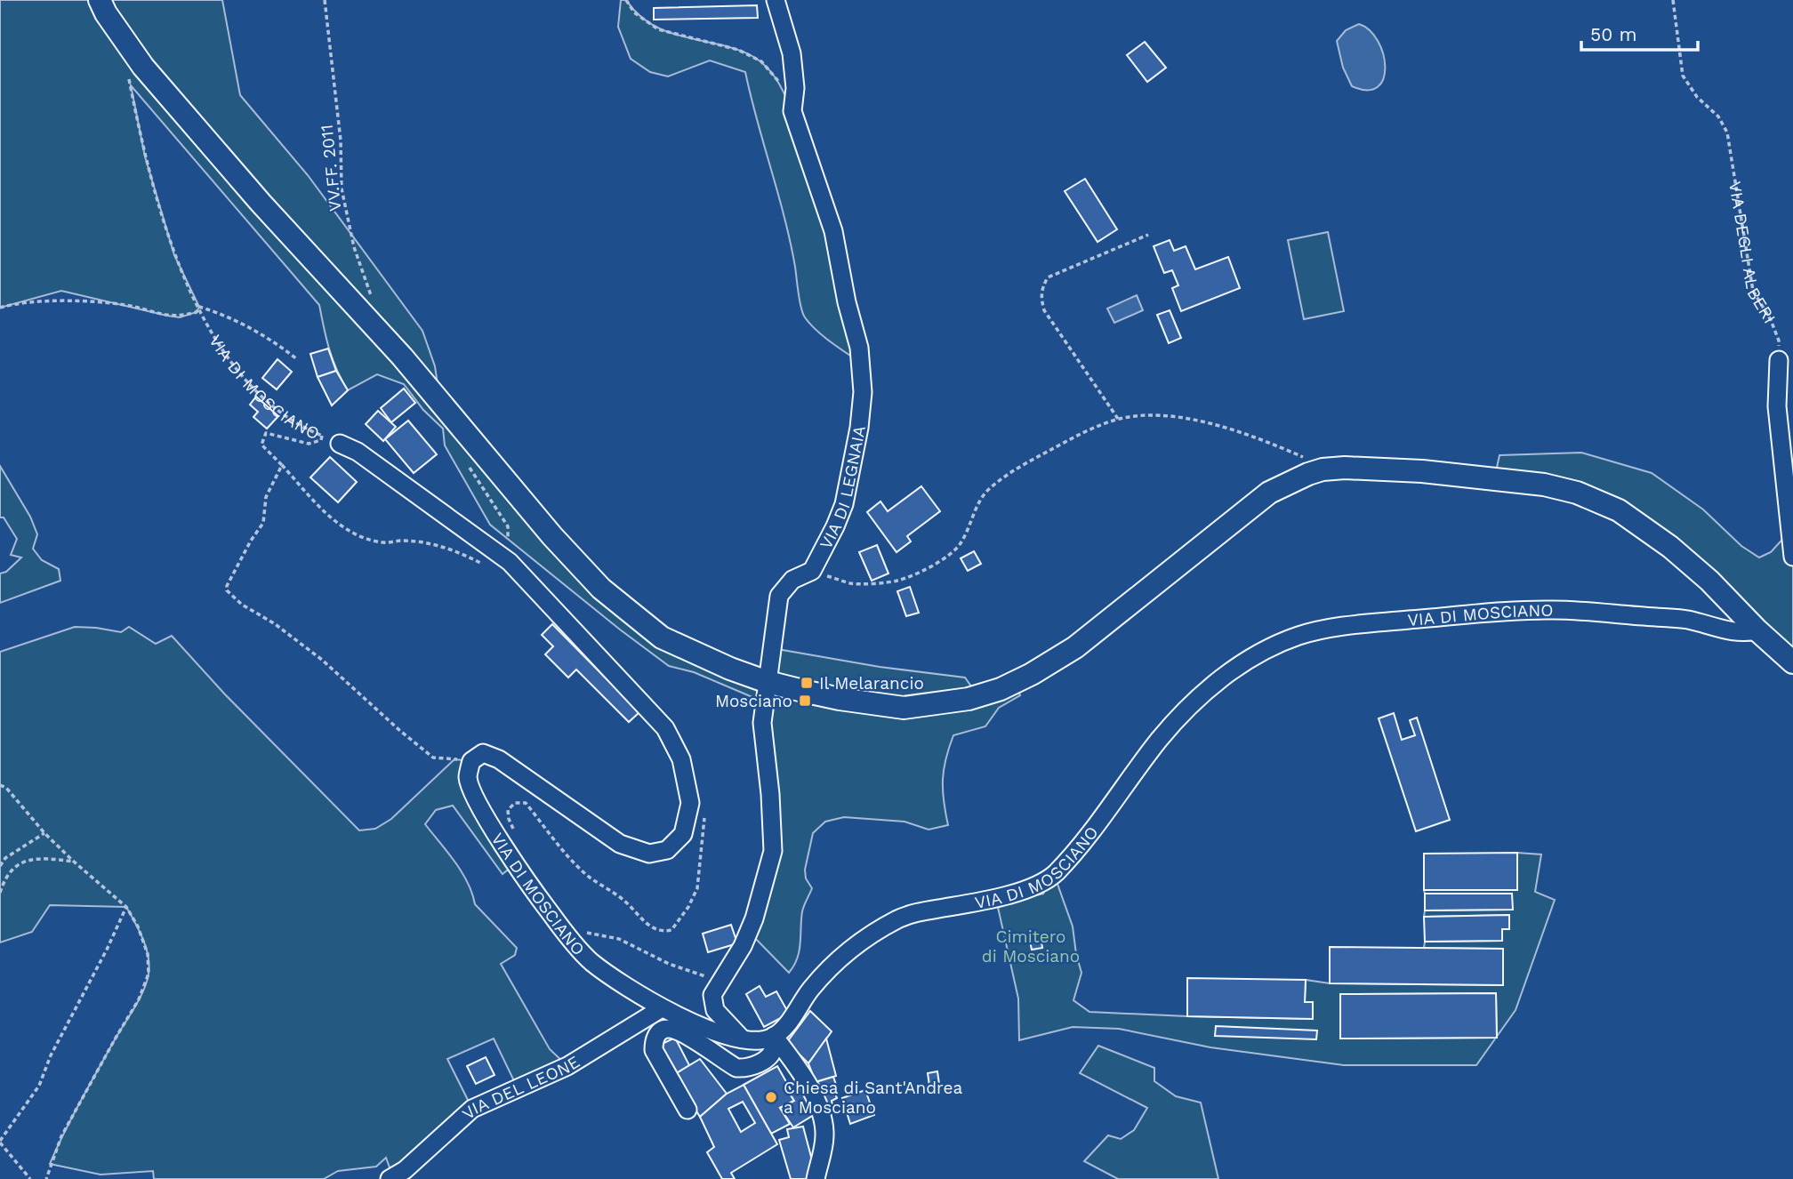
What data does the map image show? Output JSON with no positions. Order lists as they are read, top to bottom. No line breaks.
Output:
{"streets":{"street":["VIA DI MOSCIANO","VIA DI LEGNAIA","VIA DEL LEONE"],"path":["VV.FF. 2011","VIA DEGLI ALBERI"]},"crossings":[["VIA DI MOSCIANO","VIA DI LEGNAIA"],["VIA DI MOSCIANO","VIA DEL LEONE"]],"parks":["Cimitero di Mosciano"],"places":{"transit":["Il Melarancio","Mosciano"],"other":["Chiesa di Sant'Andrea a Mosciano"]},"scale_bar":"50 m"}
